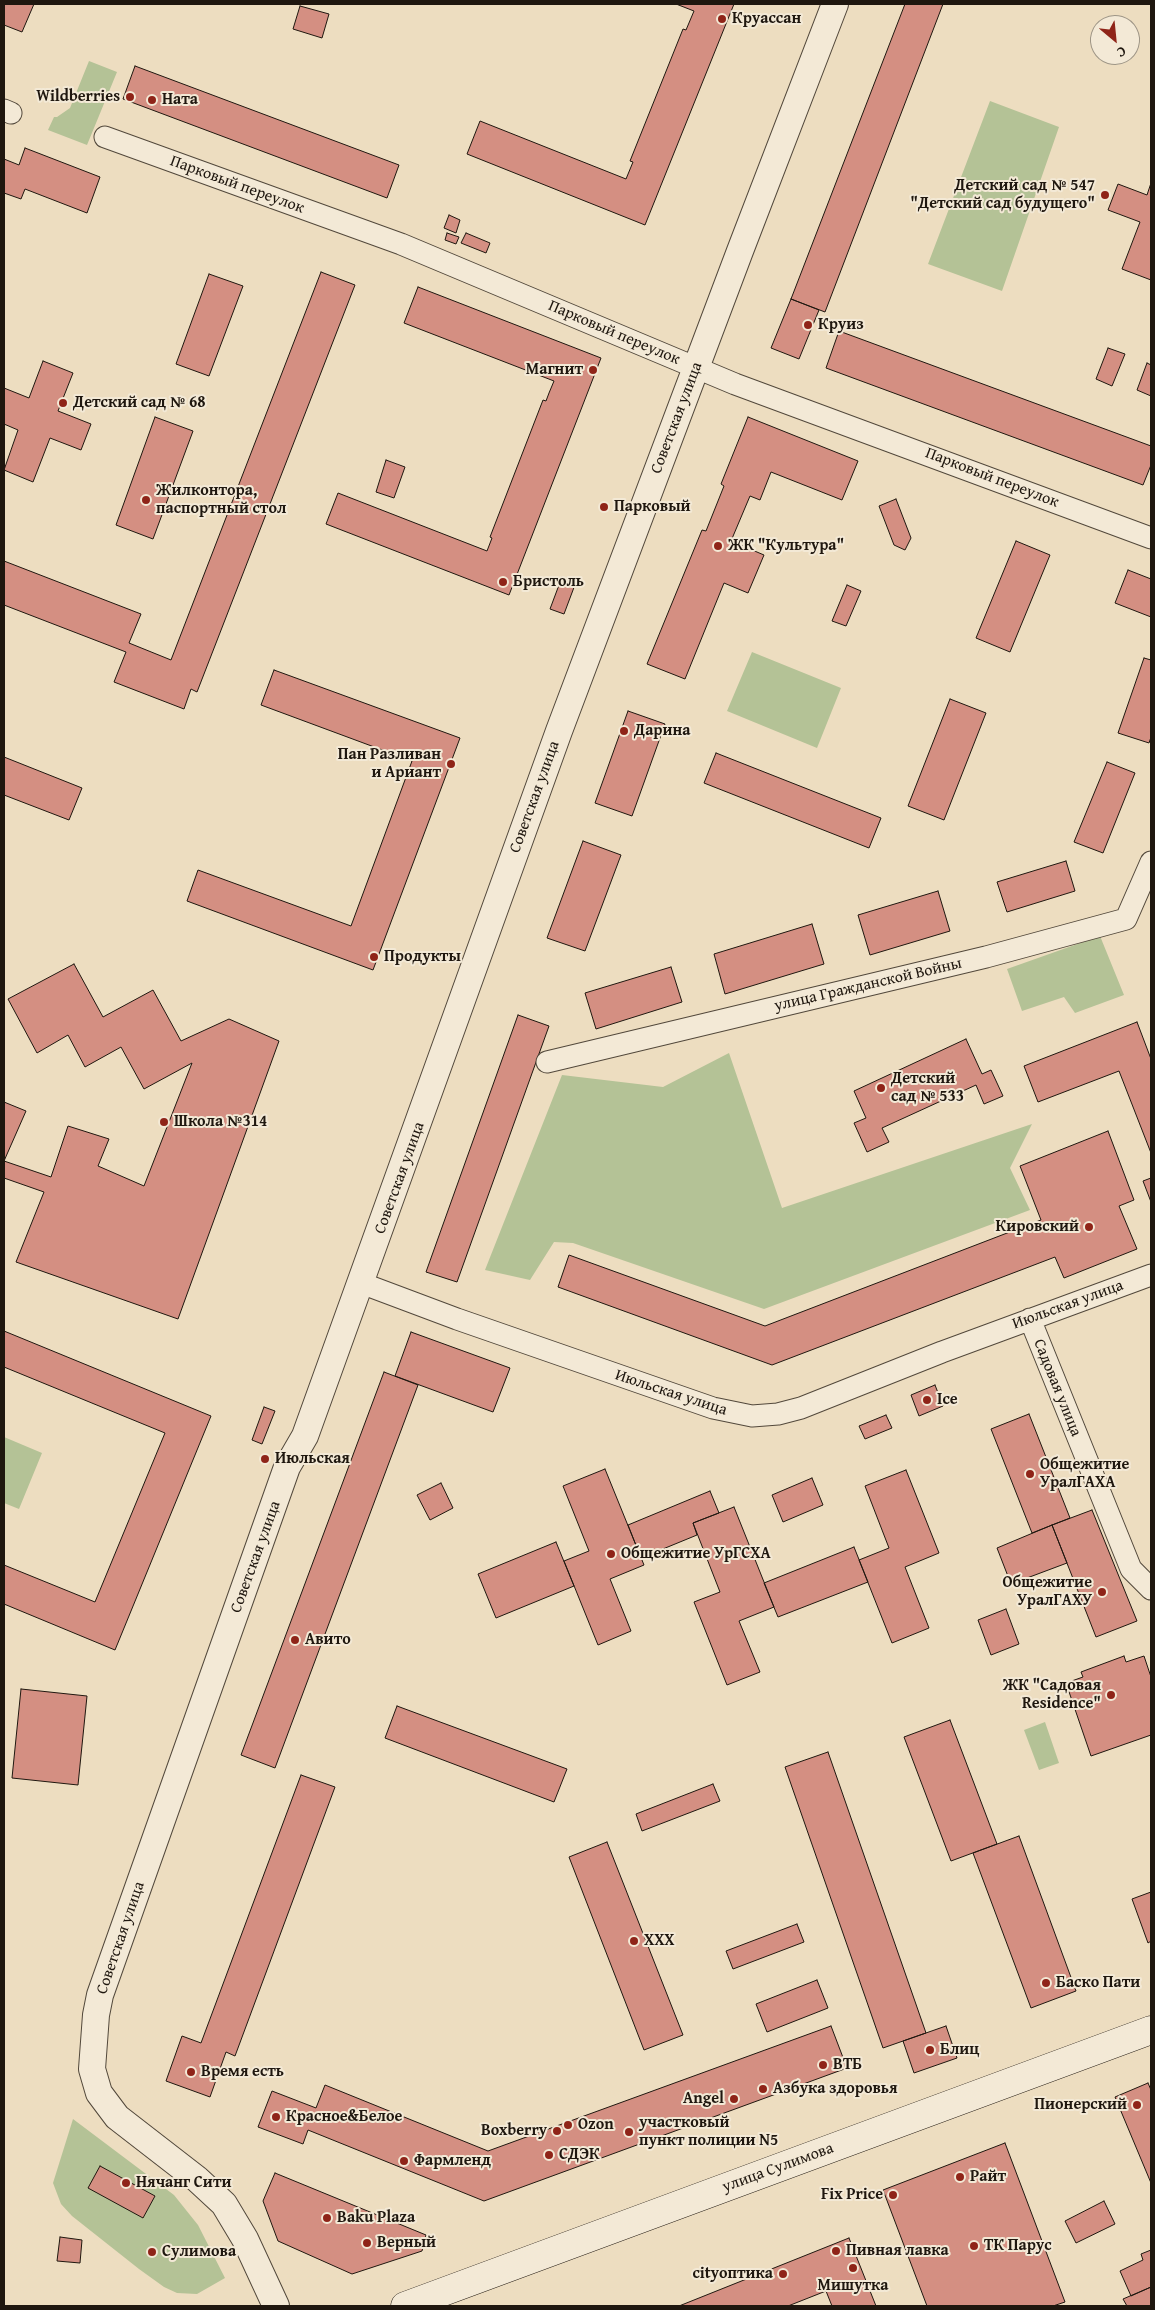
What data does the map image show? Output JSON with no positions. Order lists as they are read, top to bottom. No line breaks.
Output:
{"streets":{"main road":["улица Сулимова"],"street":["Парковый переулок","Советская улица","улица Гражданской Войны","Июльская улица","Садовая улица"]},"crossings":[["Парковый переулок","Советская улица"],["Советская улица","Июльская улица"],["Июльская улица","Садовая улица"]],"places":["Круассан","Wildberries","Ната","Детский сад № 547 \"Детский сад будущего\"","Круиз","Магнит","Детский сад № 68","Жилконтора, паспортный стол","Парковый","ЖК \"Культура\"","Бристоль","Дарина","Пан Разливан и Ариант","Продукты","Детский сад № 533","Школа №314","Кировский","Ice","Июльская","Общежитие УралГАХА","Общежитие УрГСХА","Общежитие УралГАХУ","Авито","ЖК \"Садовая Residence\"","XXX","Баско Пати","Блиц","ВТБ","Время есть","Азбука здоровья","Angel","Пионерский","Красное&Белое","Ozon","Boxberry","участковый пункт полиции N5","СДЭК","Фармленд","Райт","Нячанг Сити","Fix Price","Baku Plaza","Верный","ТК Парус","Пивная лавка","Сулимова","Мишутка","cityоптика"],"north":"bottom right"}
